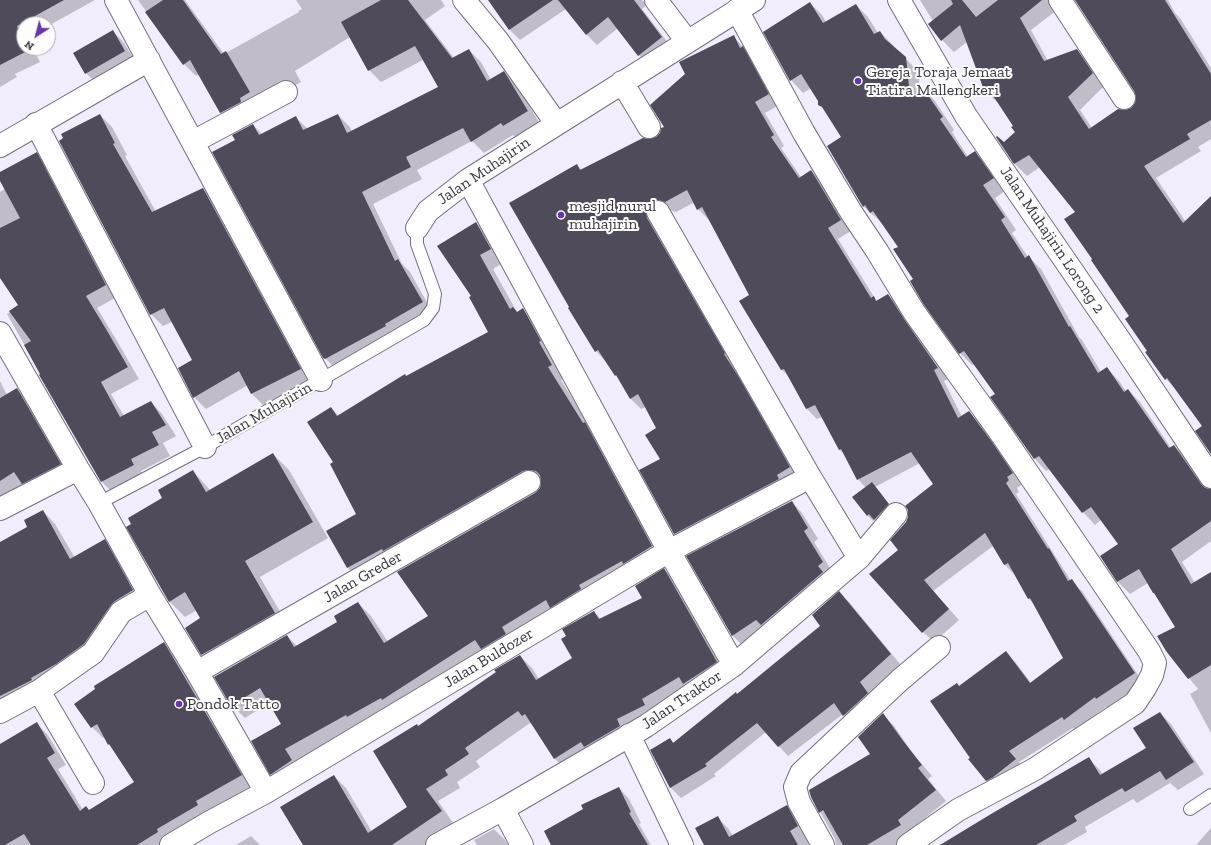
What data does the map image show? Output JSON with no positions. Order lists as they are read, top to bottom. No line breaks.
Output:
{"streets":{"street":["Jalan Muhajirin","Jalan Muhajirin Lorong 2","Jalan Greder","Jalan Buldozer","Jalan Traktor"]},"places":["Gereja Toraja Jemaat Tiatira Mallengkeri","mesjid nurul muhajirin","Pondok Tatto"],"north":"bottom left"}
